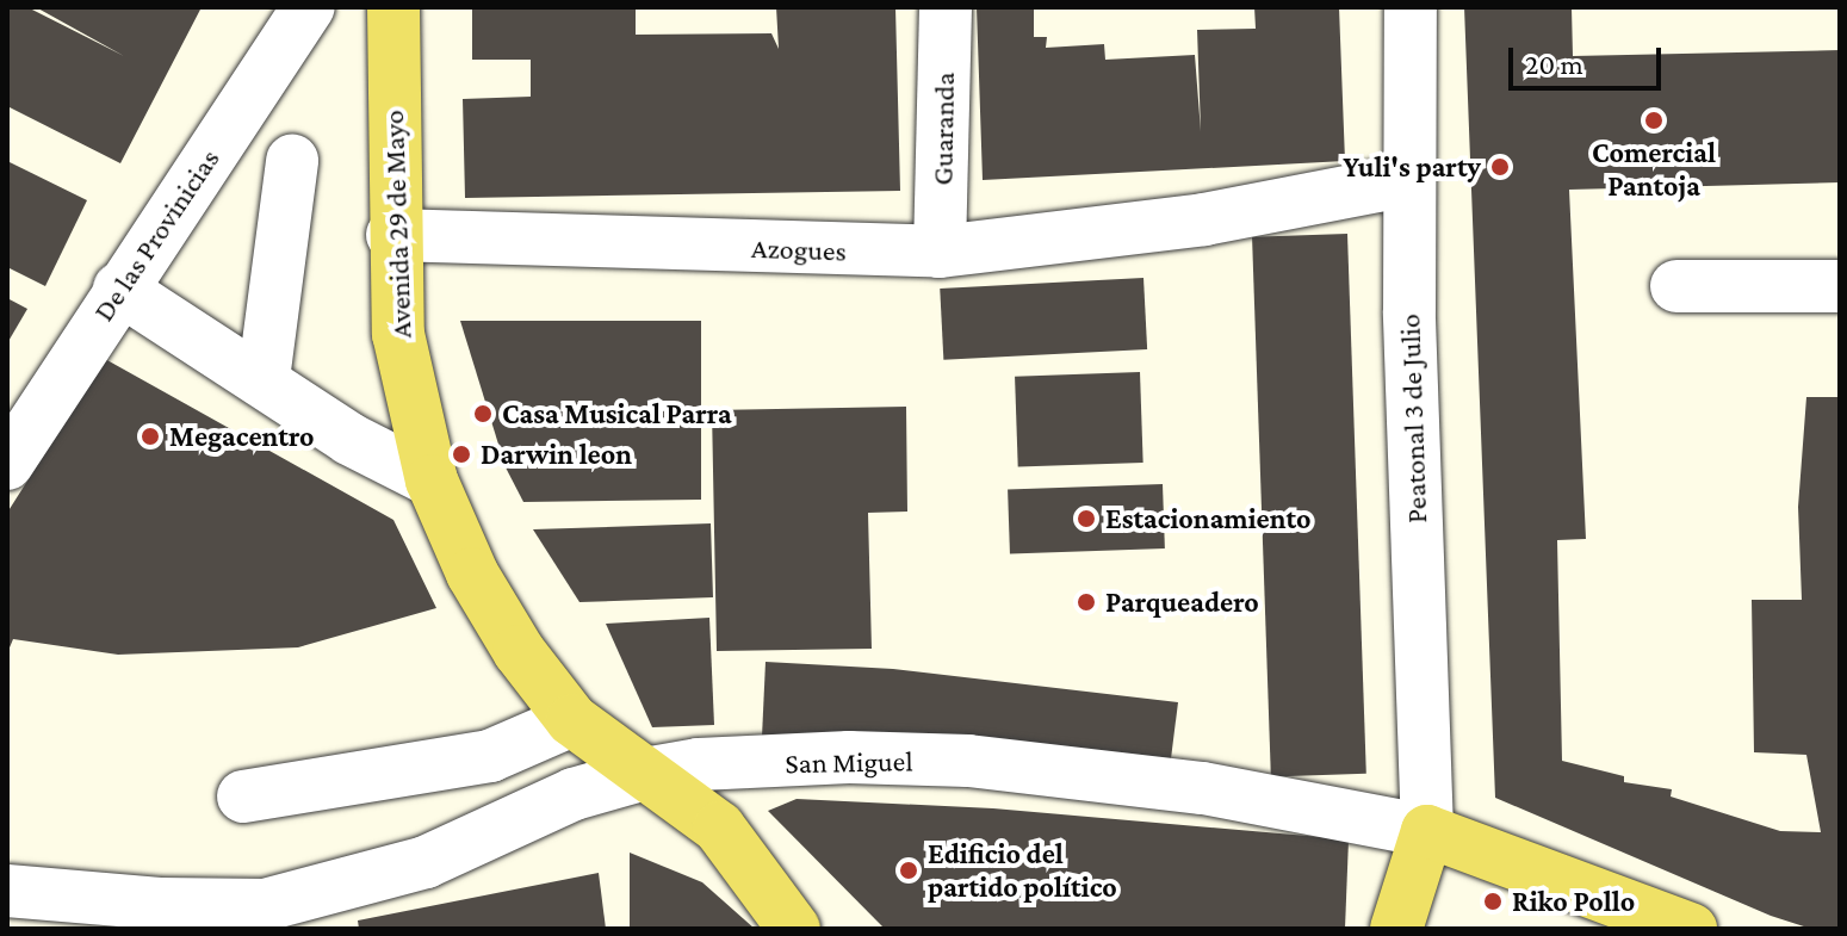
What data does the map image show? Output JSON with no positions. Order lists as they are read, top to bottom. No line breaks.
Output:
{"streets":{"main road":["Avenida 29 de Mayo","San Miguel"],"street":["Guaranda","De las Provinicias","Azogues","Peatonal 3 de Julio"]},"crossings":[["Guaranda","Azogues"],["Avenida 29 de Mayo","Azogues"],["Avenida 29 de Mayo","San Miguel"],["Azogues","Peatonal 3 de Julio"],["Peatonal 3 de Julio","San Miguel"]],"places":["Comercial Pantoja","Yuli's party","Casa Musical Parra","Megacentro","Darwin leon","Estacionamiento","Parqueadero","Edificio del partido político","Riko Pollo"],"scale_bar":"20 m"}
